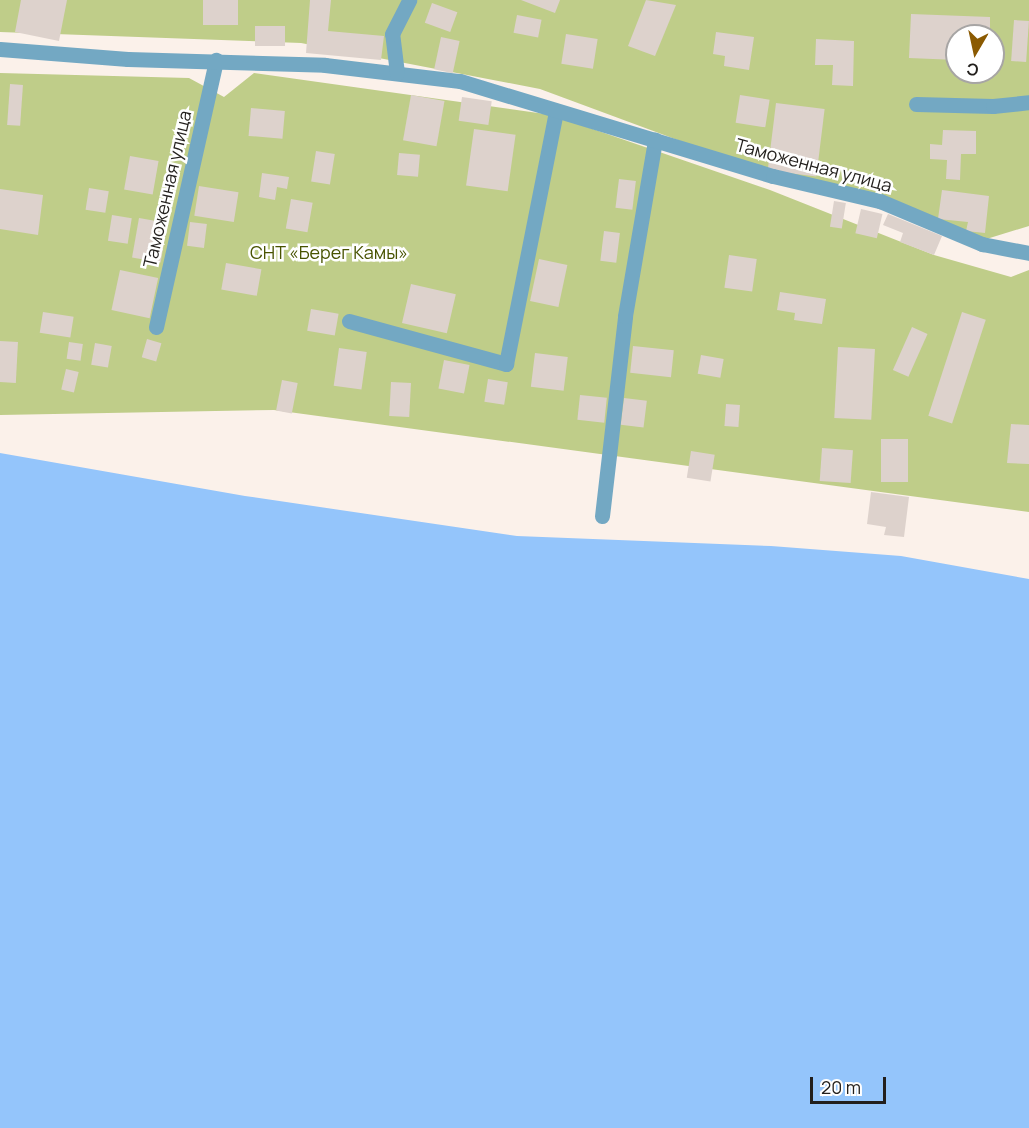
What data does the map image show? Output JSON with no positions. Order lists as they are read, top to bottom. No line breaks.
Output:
{"streets":{"street":["Таможенная улица"]},"parks":["СНТ «Берег Камы»"],"scale_bar":"20 m","north":"bottom"}
